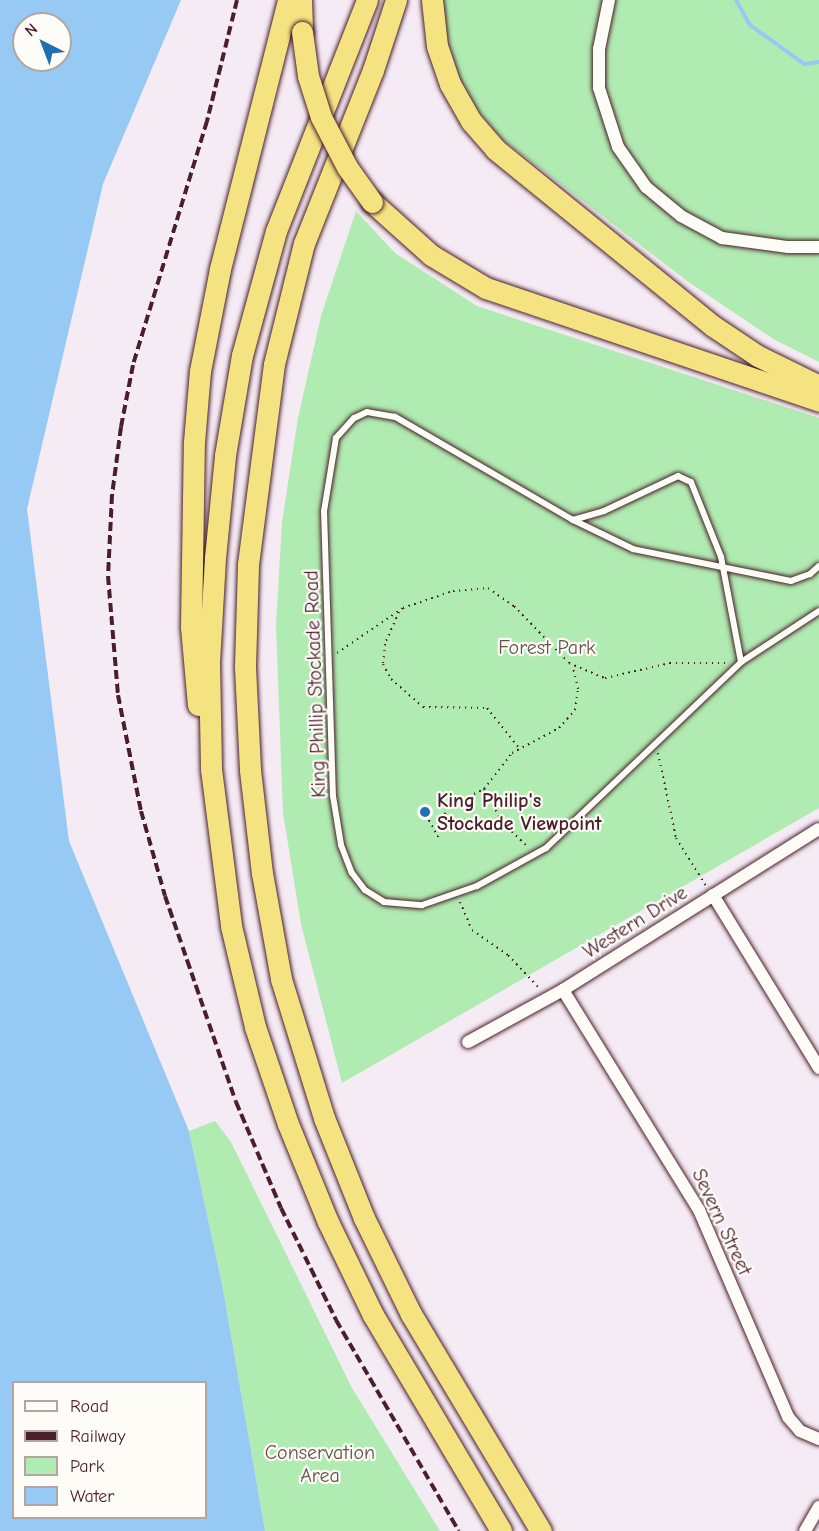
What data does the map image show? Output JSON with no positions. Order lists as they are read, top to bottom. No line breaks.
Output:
{"streets":{"street":["Western Drive","Severn Street"],"lane":["King Phillip Stockade Road"]},"crossings":[["Western Drive","Severn Street"]],"parks":["Forest Park","Conservation Area"],"places":["King Philip's Stockade Viewpoint"],"legend":["Road","Railway","Park","Water"],"north":"top left"}
